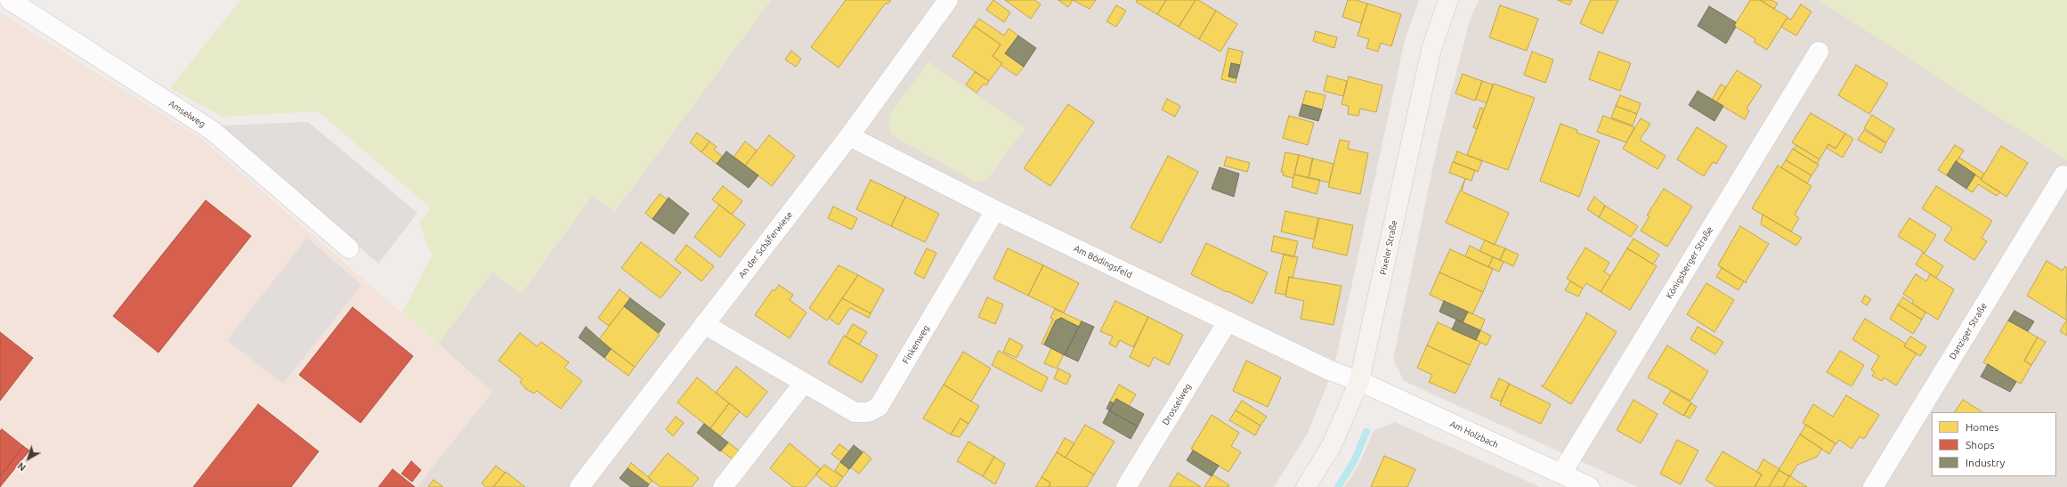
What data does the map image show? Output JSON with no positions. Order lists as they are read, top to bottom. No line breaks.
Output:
{"streets":{"main road":["Pixeler Straße"],"street":["Amselweg","An der Schäferwiese","Am Bödingsfeld","Königsberger Straße","Danziger Straße","Finkenweg","Drosselweg","Am Holzbach"]},"crossings":[["An der Schäferwiese","Am Bödingsfeld"],["An der Schäferwiese","Finkenweg"],["Pixeler Straße","Am Bödingsfeld"],["Pixeler Straße","Am Holzbach"],["Am Bödingsfeld","Finkenweg"],["Am Bödingsfeld","Drosselweg"],["Am Bödingsfeld","Am Holzbach"],["Königsberger Straße","Am Holzbach"]],"legend":["Homes","Shops","Industry"],"north":"bottom left"}
